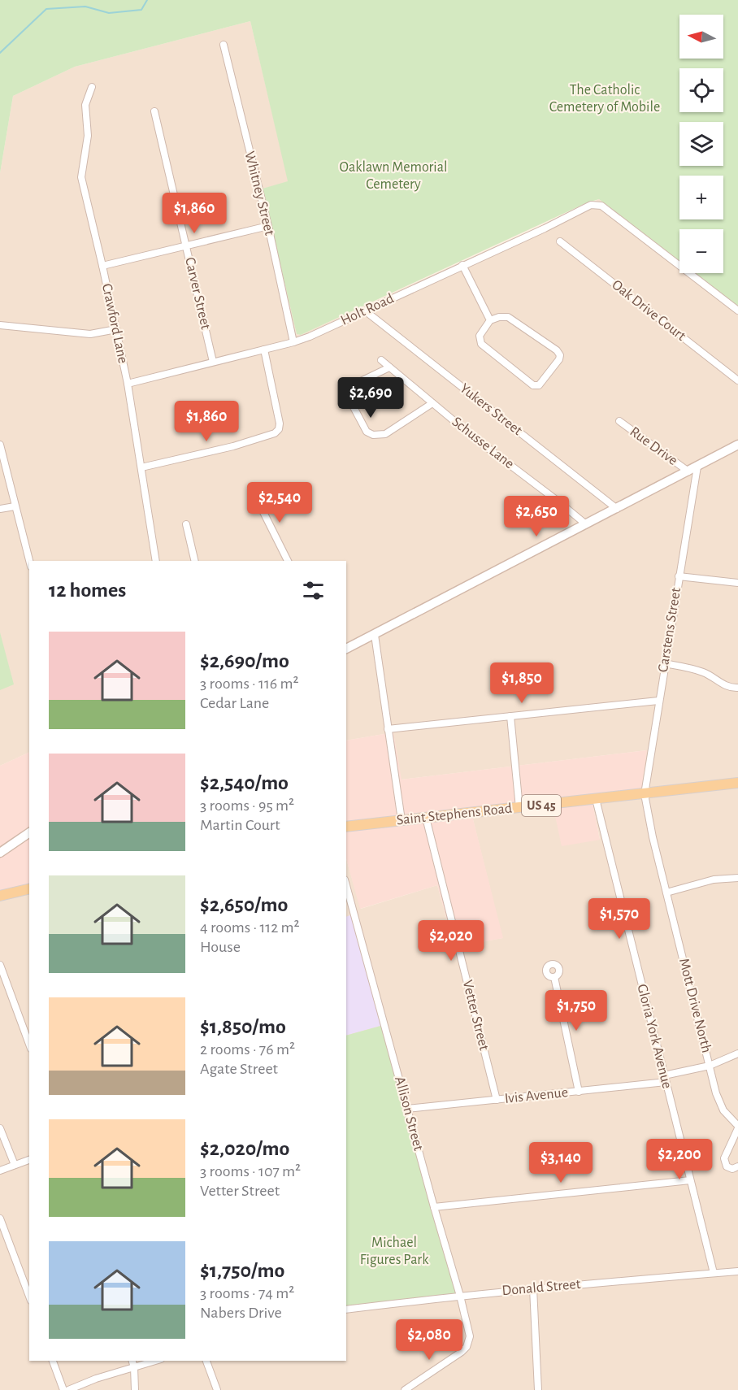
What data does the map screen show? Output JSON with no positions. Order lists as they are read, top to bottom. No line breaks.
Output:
{"streets":{"main road":["US 45","Saint Stephens Road"],"street":["Whitney Street","Carver Street","Holt Road","Oak Drive Court","Crawford Lane","Yukers Street","Schusse Lane","Rue Drive","Carstens Street","Mott Drive North","Vetter Street","Gloria York Avenue","Ivis Avenue","Allison Street","Donald Street"]},"crossings":[["Whitney Street","Holt Road"],["Carver Street","Holt Road"],["Holt Road","Crawford Lane"],["Holt Road","Yukers Street"],["Carstens Street","Saint Stephens Road"],["Carstens Street","Mott Drive North"],["Saint Stephens Road","Mott Drive North"],["Saint Stephens Road","Vetter Street"],["Saint Stephens Road","Gloria York Avenue"],["Mott Drive North","Ivis Avenue"],["Vetter Street","Ivis Avenue"],["Gloria York Avenue","Ivis Avenue"],["Gloria York Avenue","Donald Street"],["Ivis Avenue","Allison Street"],["Allison Street","Donald Street"]],"parks":["The Catholic Cemetery of Mobile","Oaklawn Memorial Cemetery","Michael Figures Park"],"north":"left","page":{"map_buttons":["+","−"],"price":["$1,860","$2,690","$1,860","$2,540","$2,650","$1,850","$1,570","$2,020","$1,750","$2,200","$3,140","$2,080"],"heading":"12 homes","list":[{"name":"$2,690/mo","note":"3 rooms · 116 m² · Cedar Lane"},{"name":"$2,540/mo","note":"3 rooms · 95 m² · Martin Court"},{"name":"$2,650/mo","note":"4 rooms · 112 m² · House"},{"name":"$1,850/mo","note":"2 rooms · 76 m² · Agate Street"},{"name":"$2,020/mo","note":"3 rooms · 107 m² · Vetter Street"},{"name":"$1,750/mo","note":"3 rooms · 74 m² · Nabers Drive"}]}}
